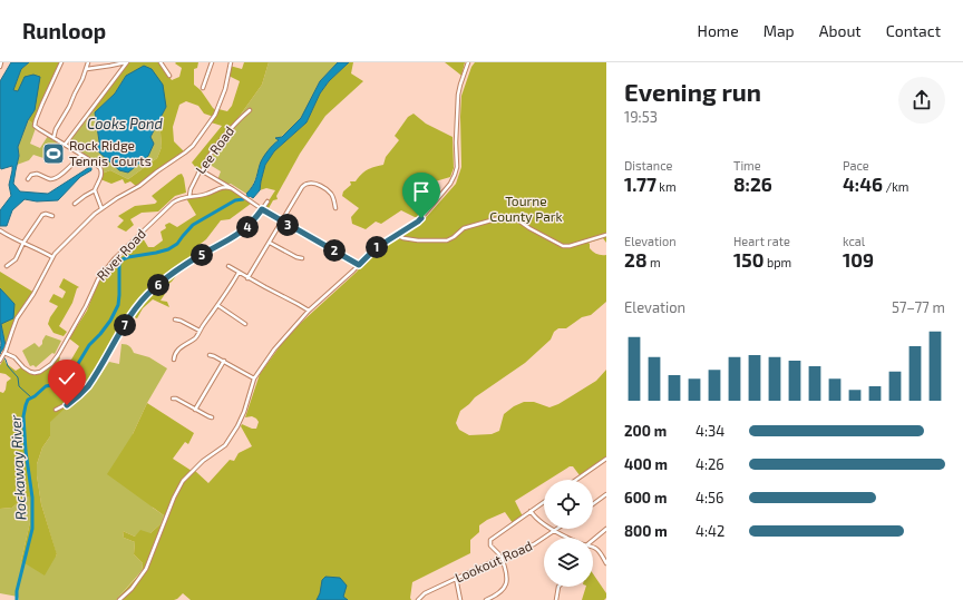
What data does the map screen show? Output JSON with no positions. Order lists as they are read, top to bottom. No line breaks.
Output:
{"streets":{"street":["Lee Road","River Road","Lookout Road"]},"crossings":[["Lee Road","River Road"]],"water":["Cooks Pond","Rockaway River"],"parks":["Tourne County Park"],"places":{"sports":["Rock Ridge Tennis Courts"]},"page":{"header":"Runloop","nav":["Home","Map","About","Contact"],"heading":["Evening run","19:53"],"stats":[["Distance","1.77 km"],["Time","8:26"],["Pace","4:46 /km"],["Elevation","28 m"],["Heart rate","150 bpm"],["kcal","109"]],"pins":["3","4","1","2","5","6","7"],"chart":["Elevation","57–77 m"],"list":[{"name":"200 m","note":"4:34"},{"name":"400 m","note":"4:26"},{"name":"600 m","note":"4:56"},{"name":"800 m","note":"4:42"}]}}
